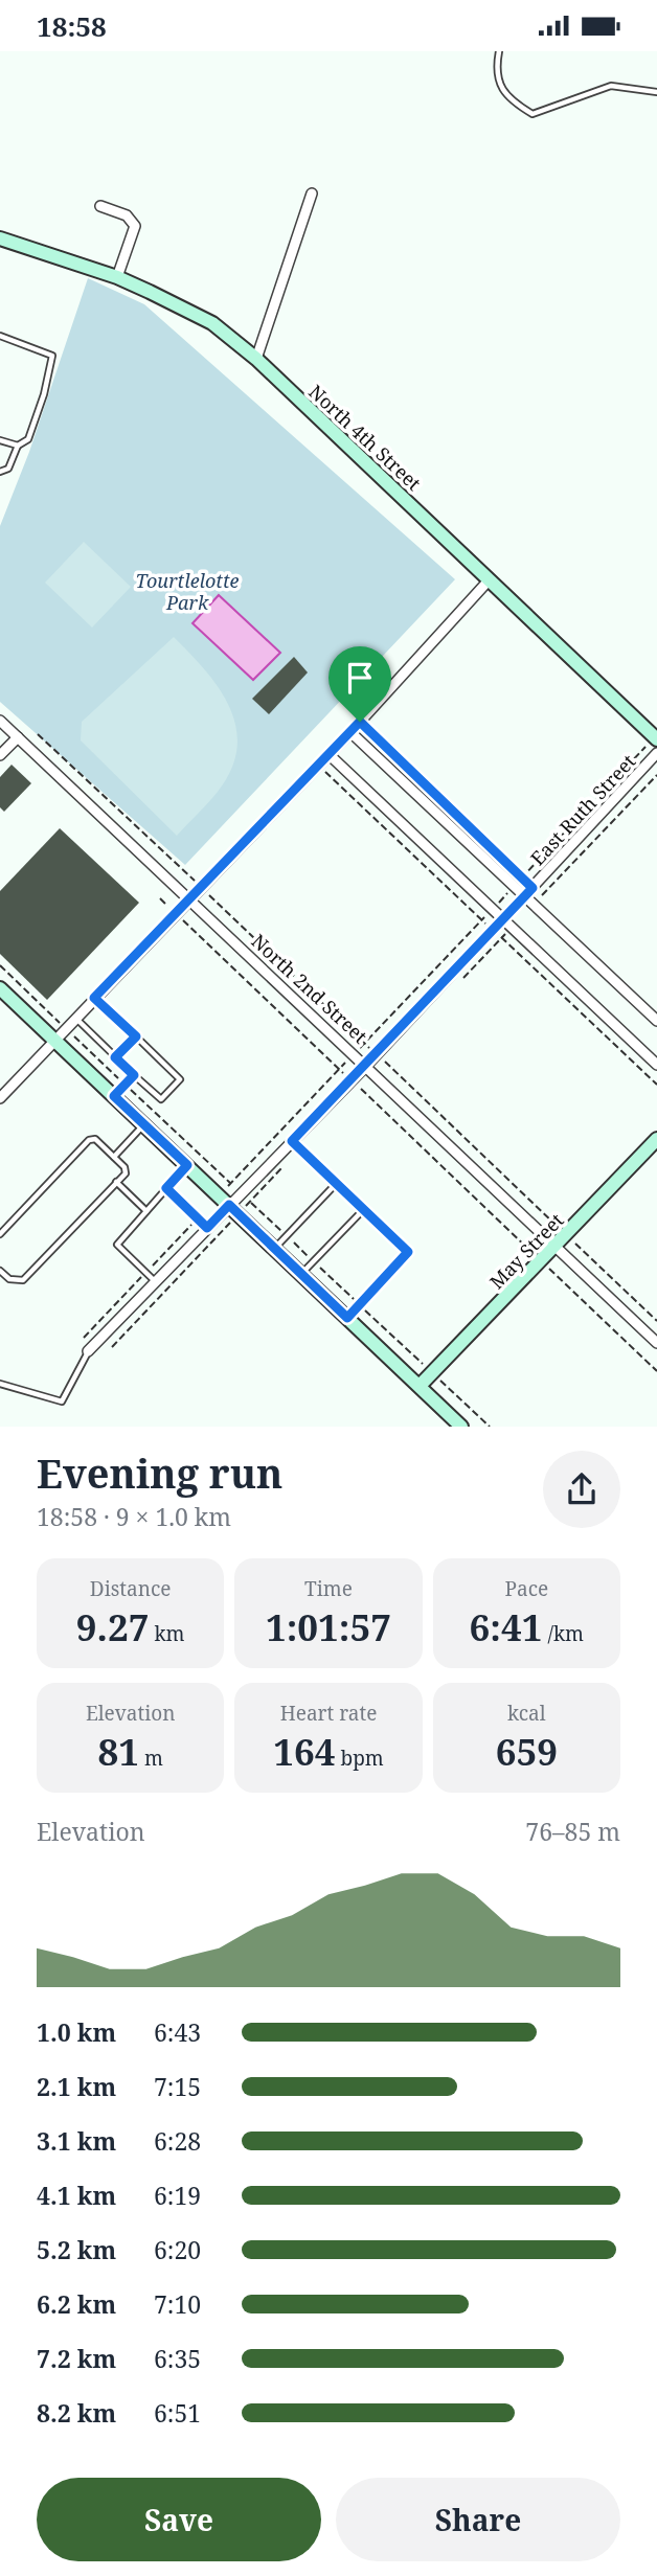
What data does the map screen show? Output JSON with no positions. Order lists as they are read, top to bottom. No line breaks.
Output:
{"streets":{"street":["North 4th Street","East Ruth Street","North 2nd Street","May Street"]},"crossings":[["East Ruth Street","North 2nd Street"],["North 2nd Street","May Street"]],"parks":["Tourtlelotte Park"],"page":{"status":"18:58","heading":["Evening run","18:58 · 9 × 1.0 km"],"stats":[["Distance","9.27 km"],["Time","1:01:57"],["Pace","6:41 /km"],["Elevation","81 m"],["Heart rate","164 bpm"],["kcal","659"]],"chart":["Elevation","76–85 m"],"list":[{"name":"1.0 km","note":"6:43"},{"name":"2.1 km","note":"7:15"},{"name":"3.1 km","note":"6:28"},{"name":"4.1 km","note":"6:19"},{"name":"5.2 km","note":"6:20"},{"name":"6.2 km","note":"7:10"},{"name":"7.2 km","note":"6:35"},{"name":"8.2 km","note":"6:51"}],"buttons":["Save","Share"]}}
